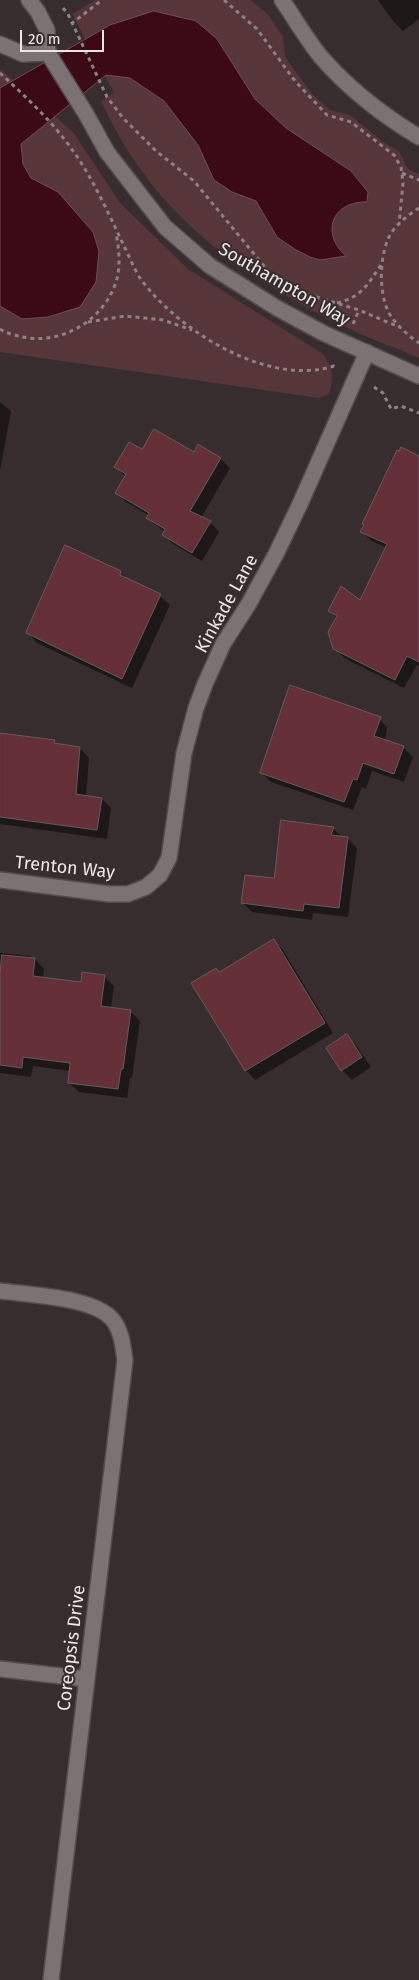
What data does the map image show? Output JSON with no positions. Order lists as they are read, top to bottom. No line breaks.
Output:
{"streets":{"street":["Southampton Way","Kinkade Lane","Trenton Way","Coreopsis Drive"]},"crossings":[["Southampton Way","Kinkade Lane"],["Kinkade Lane","Trenton Way"]],"scale_bar":"20 m"}
